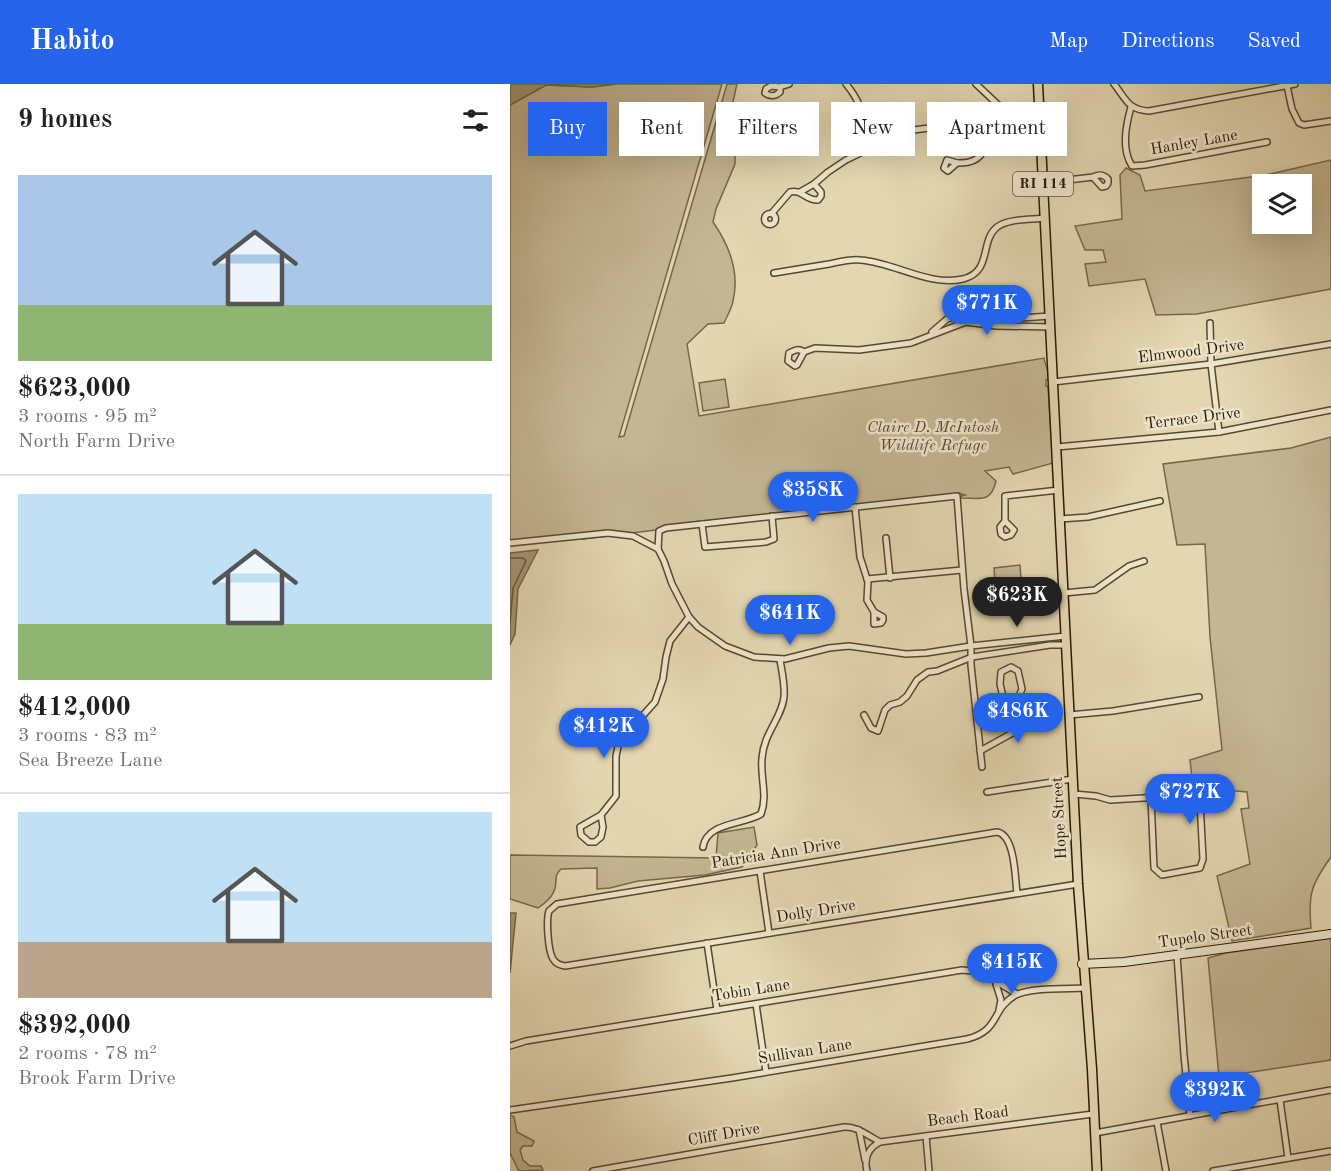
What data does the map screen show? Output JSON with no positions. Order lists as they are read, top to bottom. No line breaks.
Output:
{"streets":{"main road":["RI 114","Hope Street","Tupelo Street"],"street":["Hanley Lane","Elmwood Drive","Terrace Drive","Patricia Ann Drive","Dolly Drive","Tobin Lane","Sullivan Lane","Beach Road","Cliff Drive"]},"crossings":[["RI 114","Hope Street"],["Elmwood Drive","Hope Street"],["Terrace Drive","Hope Street"],["Hope Street","Dolly Drive"],["Hope Street","Tupelo Street"],["Hope Street","Beach Road"],["Patricia Ann Drive","Dolly Drive"],["Tobin Lane","Sullivan Lane"],["Beach Road","Cliff Drive"]],"parks":["Claire D. McIntosh Wildlife Refuge"],"page":{"header":"Habito","nav":["Map","Directions","Saved"],"heading":"9 homes","chip":["Buy","Rent","Filters","New","Apartment"],"list":[{"name":"$623,000","note":"3 rooms · 95 m² · North Farm Drive"},{"name":"$412,000","note":"3 rooms · 83 m² · Sea Breeze Lane"},{"name":"$392,000","note":"2 rooms · 78 m² · Brook Farm Drive"}],"price":["$771K","$358K","$623K","$641K","$486K","$412K","$727K","$415K","$392K"]}}
